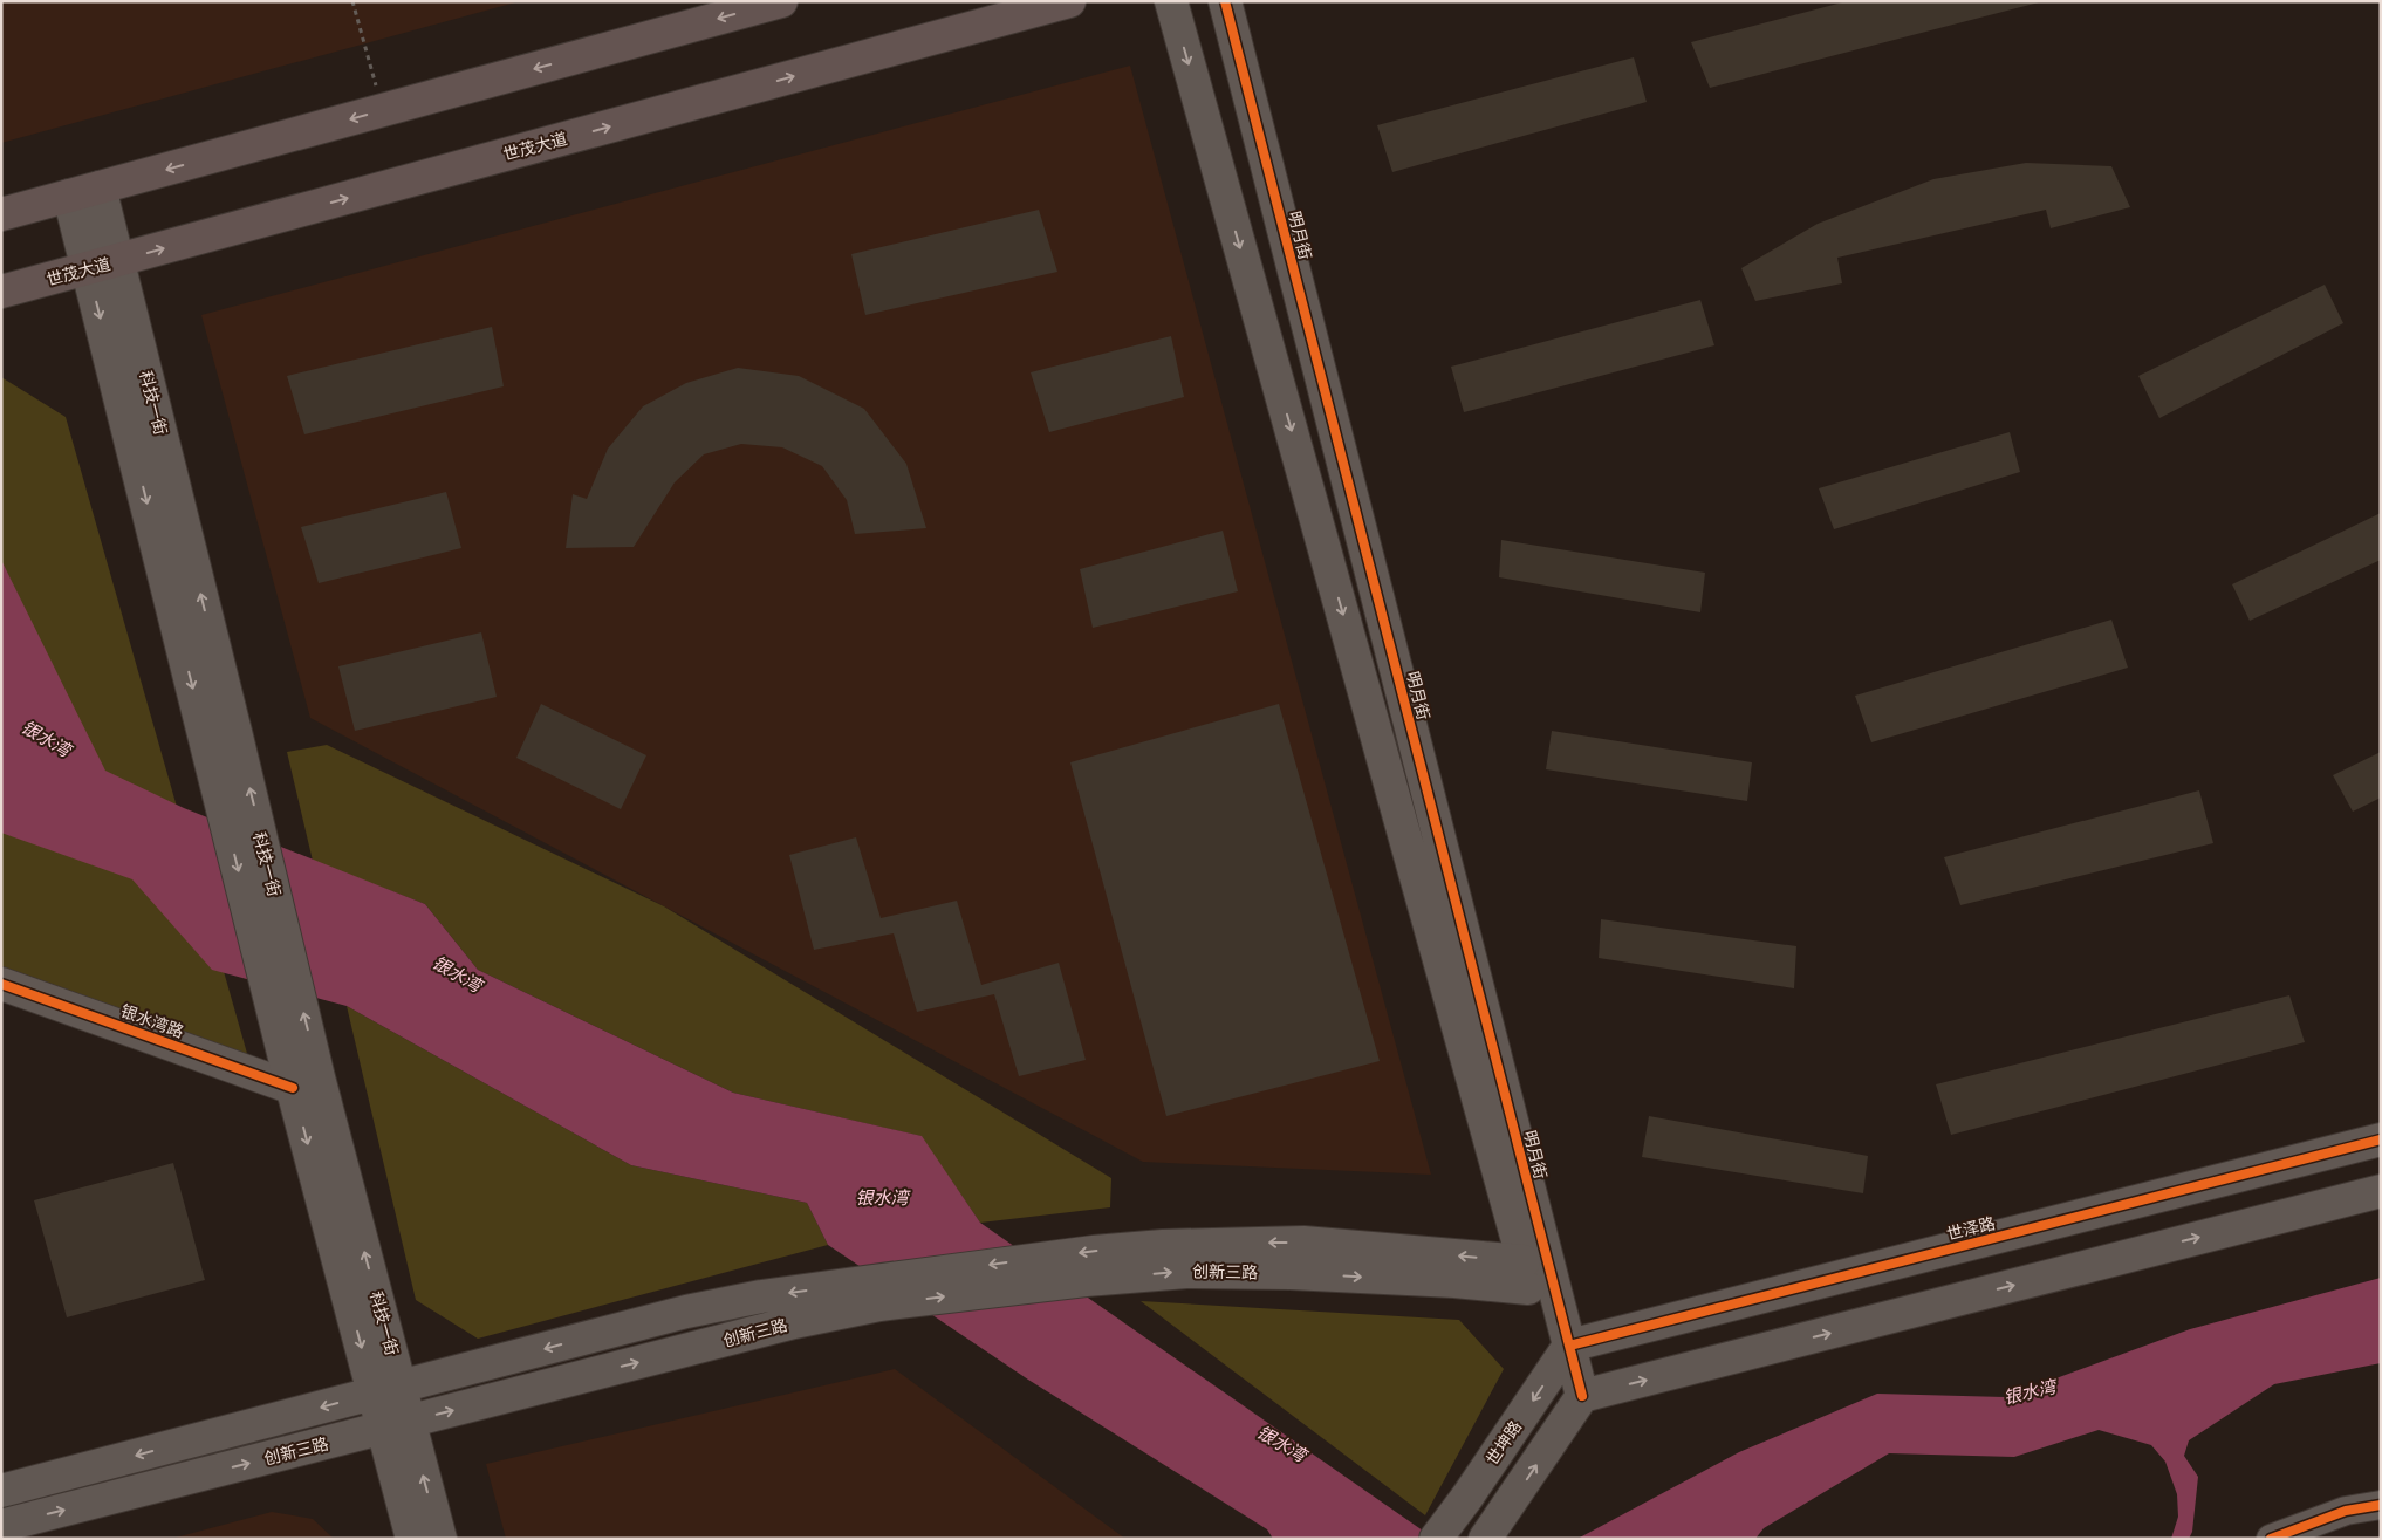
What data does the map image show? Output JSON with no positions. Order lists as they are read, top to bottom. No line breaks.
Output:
{"streets":{"main road":["世茂大道"],"street":["明月街","科技一街","银水湾路","世泽路","创新三路","世坤路"]},"crossings":[["世茂大道","科技一街"],["明月街","世泽路"],["明月街","创新三路"],["明月街","世坤路"],["科技一街","银水湾路"],["科技一街","创新三路"],["世泽路","世坤路"]],"water":["银水湾"]}
